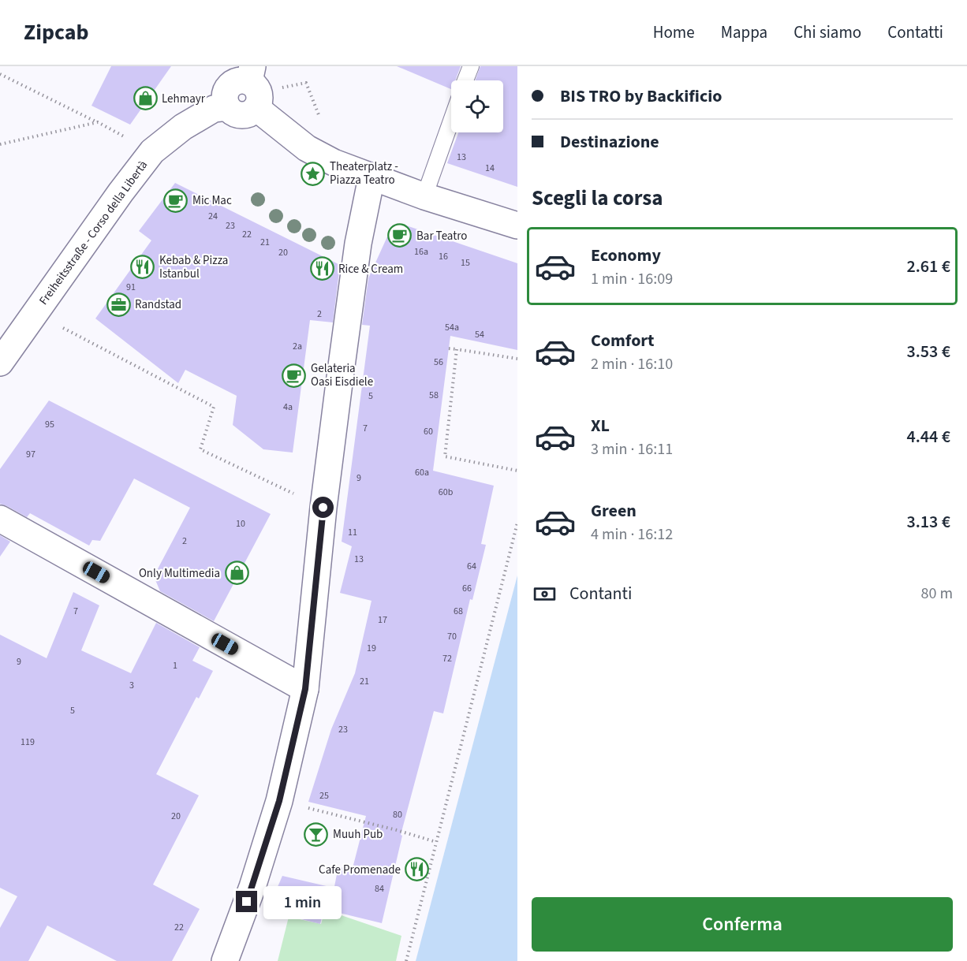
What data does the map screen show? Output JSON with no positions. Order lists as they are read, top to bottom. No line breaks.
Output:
{"streets":{"street":["Freiheitsstraße - Corso della Libertà"]},"places":{"shop":["Lehmayr","Only Multimedia"],"place":["Theaterplatz - Piazza Teatro"],"cafe":["Mic Mac","Bar Teatro","Gelateria Oasi Eisdiele"],"restaurant":["Kebab & Pizza Istanbul","Rice & Cream","Cafe Promenade"],"office":["Randstad"],"bar":["Muuh Pub"]},"house_numbers":["13","14","24","23","22","21","16a","20","16","15","91","2","54a","54","2a","56","58","5","4a","95","7","60","97","60a","9","60b","10","11","2","13","64","66","7","68","17","70","19","72","9","1","21","3","5","23","119","25","80","20","84","22"],"page":{"header":"Zipcab","nav":["Home","Mappa","Chi siamo","Contatti"],"banner":["BIS TRO by Backificio","Destinazione"],"heading":"Scegli la corsa","list":[{"name":"Economy","note":"1 min · 16:09","value":"2.61 €"},{"name":"Comfort","note":"2 min · 16:10","value":"3.53 €"},{"name":"XL","note":"3 min · 16:11","value":"4.44 €"},{"name":"Green","note":"4 min · 16:12","value":"3.13 €"}],"pay":["Contanti","80 m"],"bubble":"1 min","buttons":"Conferma"}}
